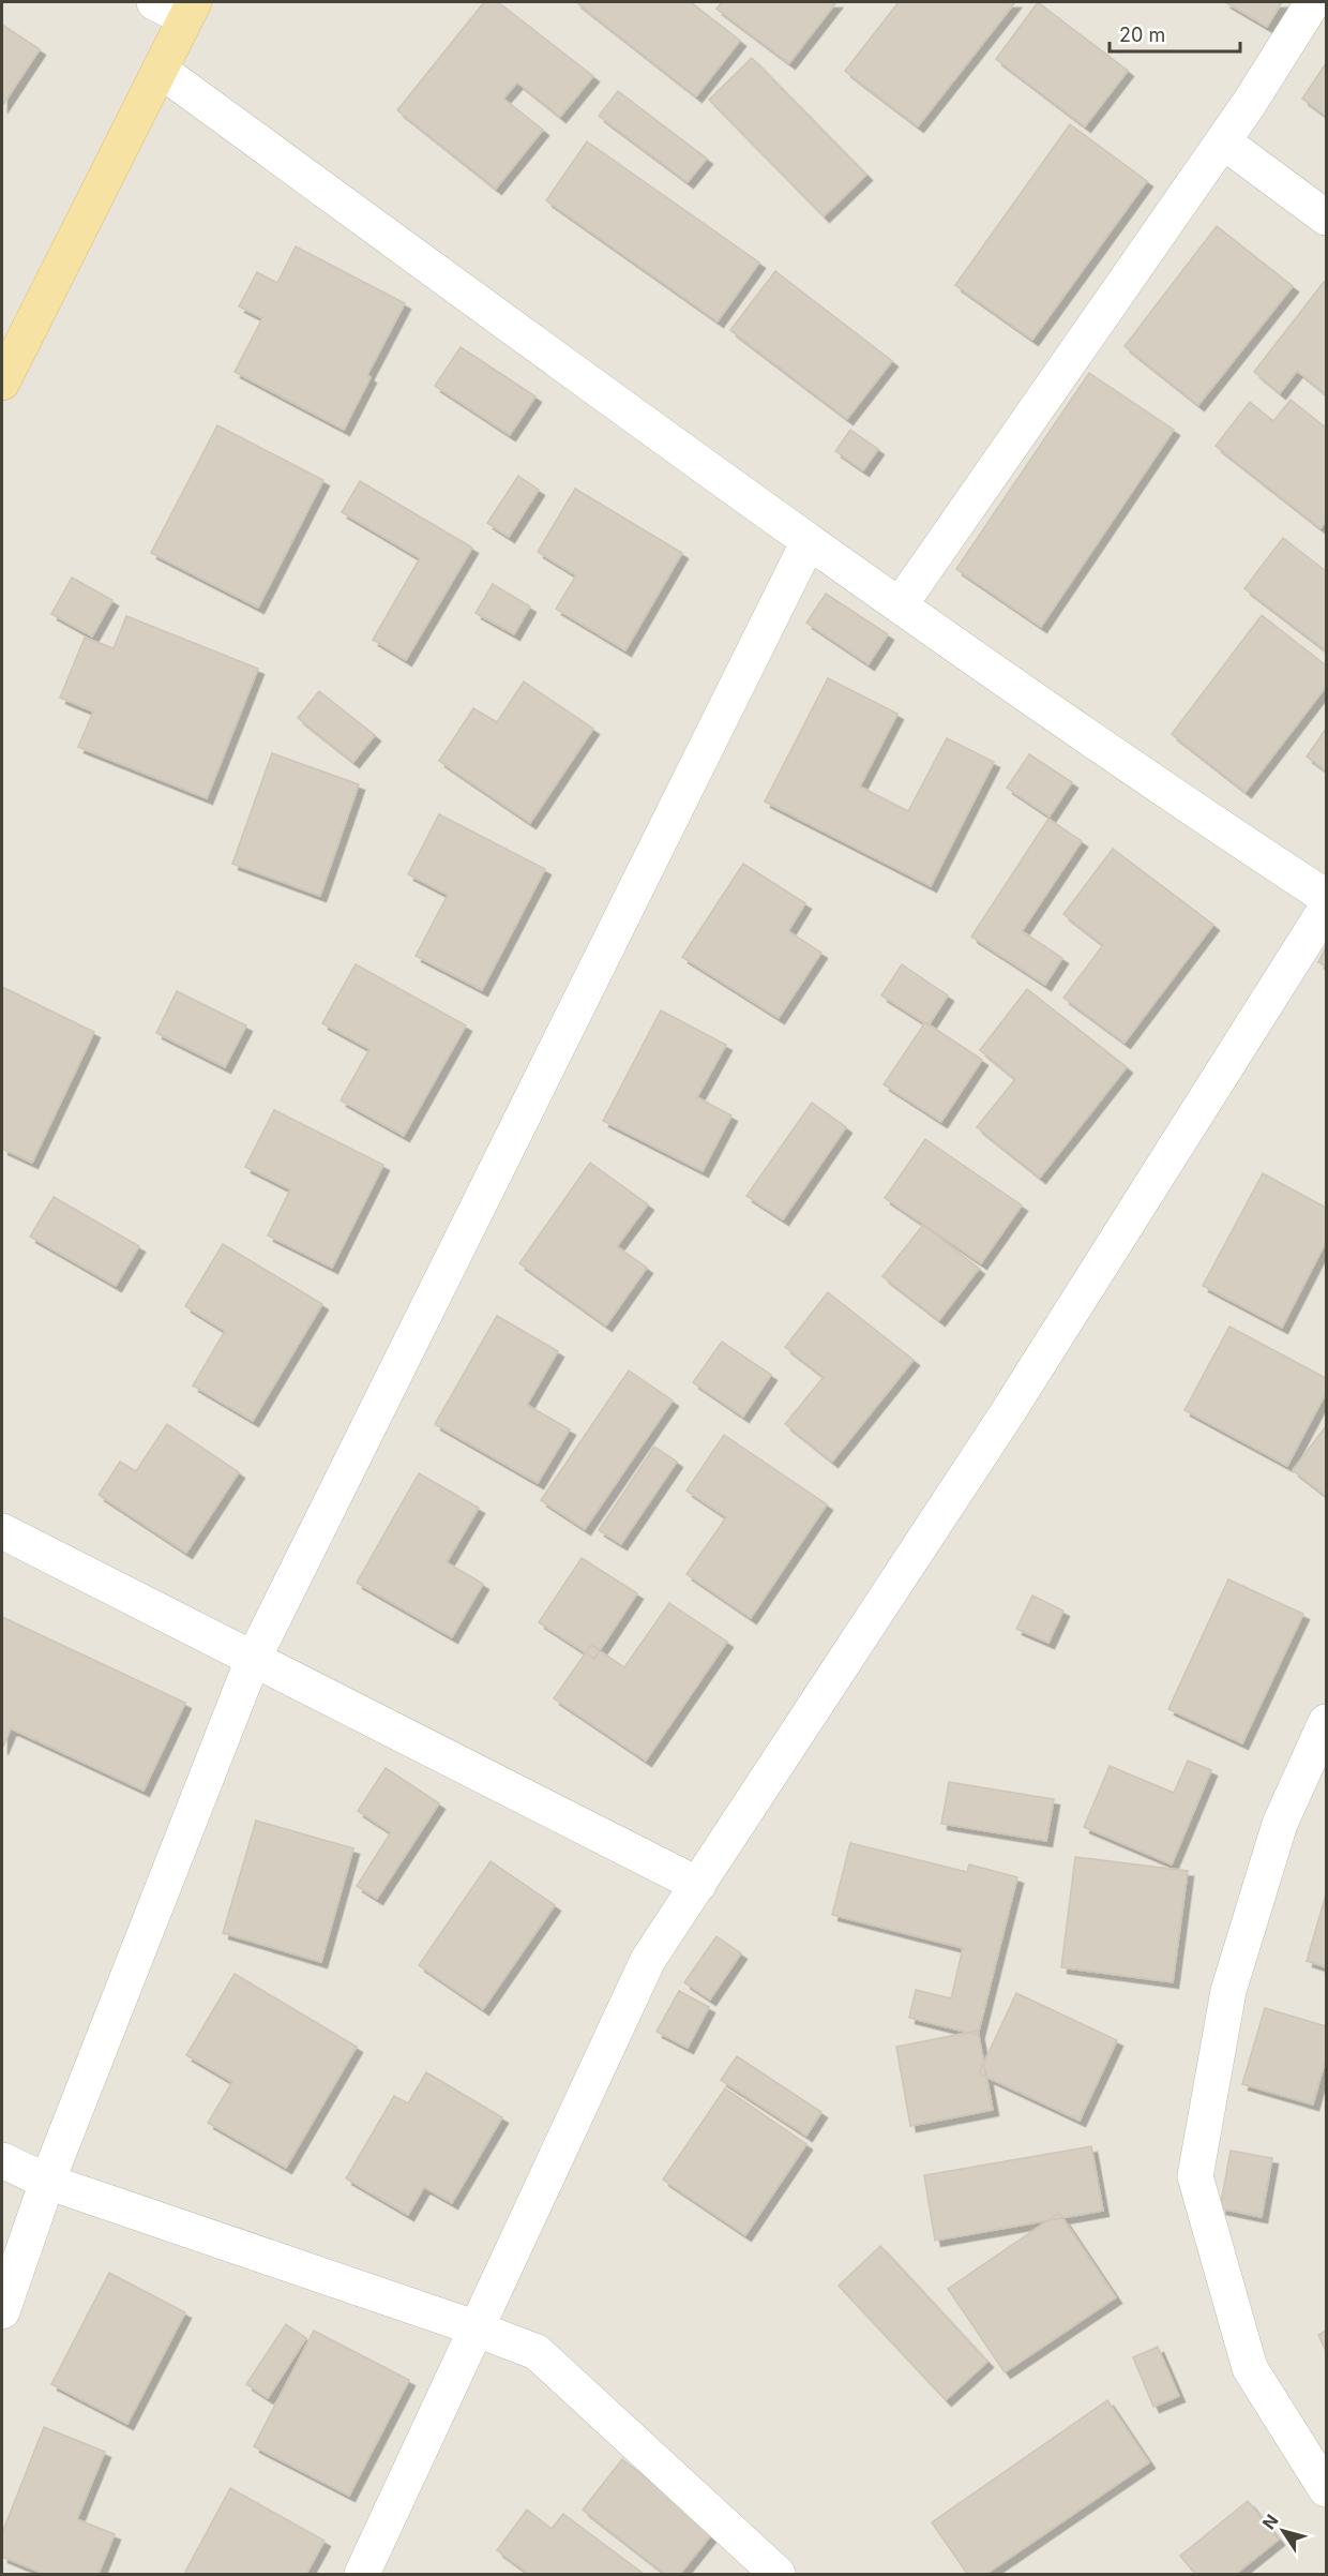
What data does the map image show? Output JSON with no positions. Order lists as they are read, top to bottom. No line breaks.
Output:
{"scale_bar":"20 m","north":"top left"}
